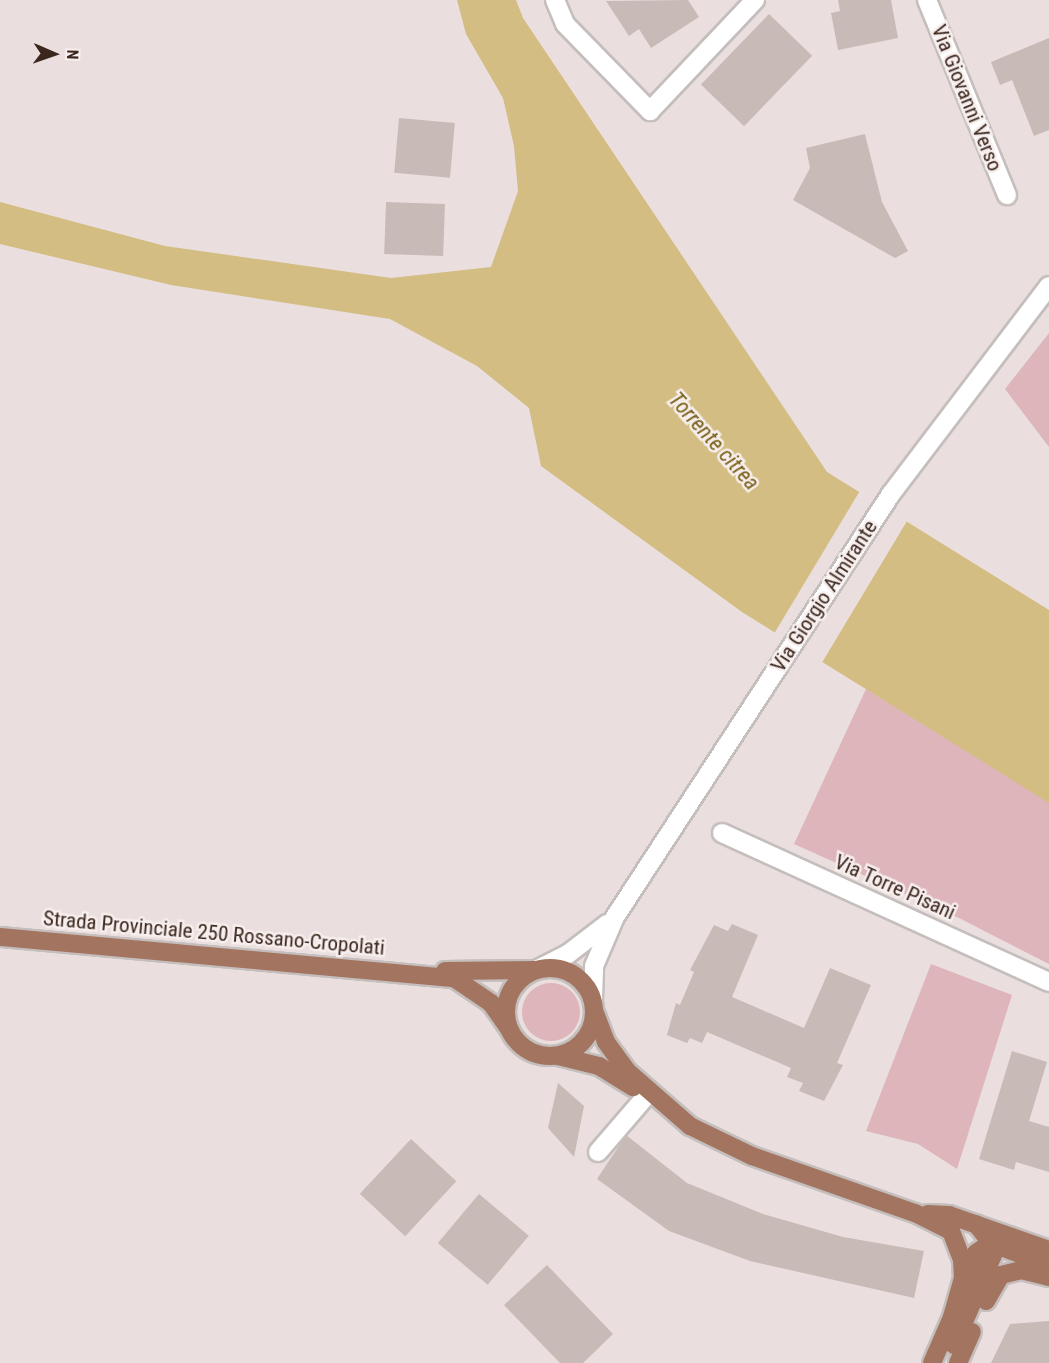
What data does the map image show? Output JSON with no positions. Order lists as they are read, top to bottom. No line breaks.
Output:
{"streets":{"main road":["Strada Provinciale 250 Rossano-Cropolati"],"street":["Via Giovanni Verso","Via Giorgio Almirante","Via Torre Pisani"]},"water":["Torrente citrea"],"north":"right"}
